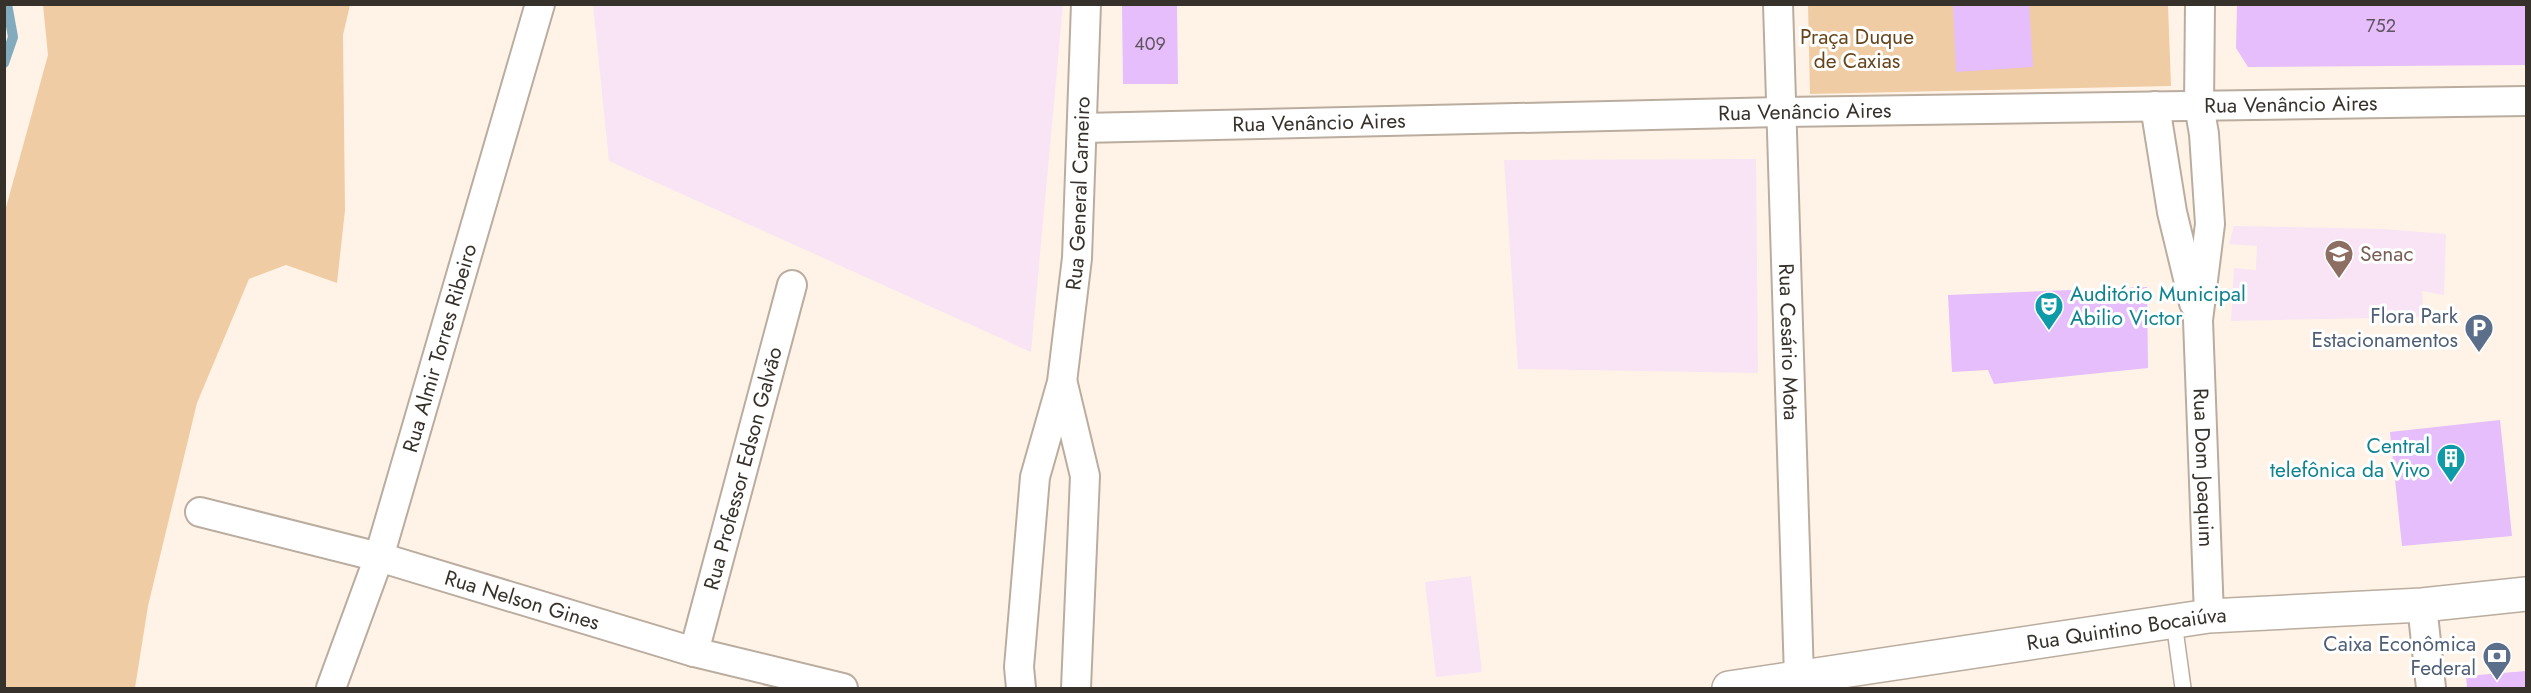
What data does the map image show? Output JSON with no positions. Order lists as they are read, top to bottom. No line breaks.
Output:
{"streets":{"main road":["Rua Quintino Bocaiúva"],"street":["Rua Venâncio Aires","Rua General Carneiro","Rua Cesário Mota","Rua Almir Torres Ribeiro","Rua Dom Joaquim","Rua Professor Edson Galvão","Rua Nelson Gines"]},"crossings":[["Rua Venâncio Aires","Rua General Carneiro"],["Rua Venâncio Aires","Rua Cesário Mota"],["Rua Venâncio Aires","Rua Dom Joaquim"],["Rua Cesário Mota","Rua Quintino Bocaiúva"],["Rua Almir Torres Ribeiro","Rua Nelson Gines"],["Rua Dom Joaquim","Rua Quintino Bocaiúva"],["Rua Professor Edson Galvão","Rua Nelson Gines"]],"parks":["Praça Duque de Caxias"],"places":{"school or university":["Senac"],"theatre":["Auditório Municipal Abilio Victor"],"parking":["Flora Park Estacionamentos"],"building":["Central telefônica da Vivo"],"bank":["Caixa Econômica Federal"]},"house_numbers":["752","409"]}
